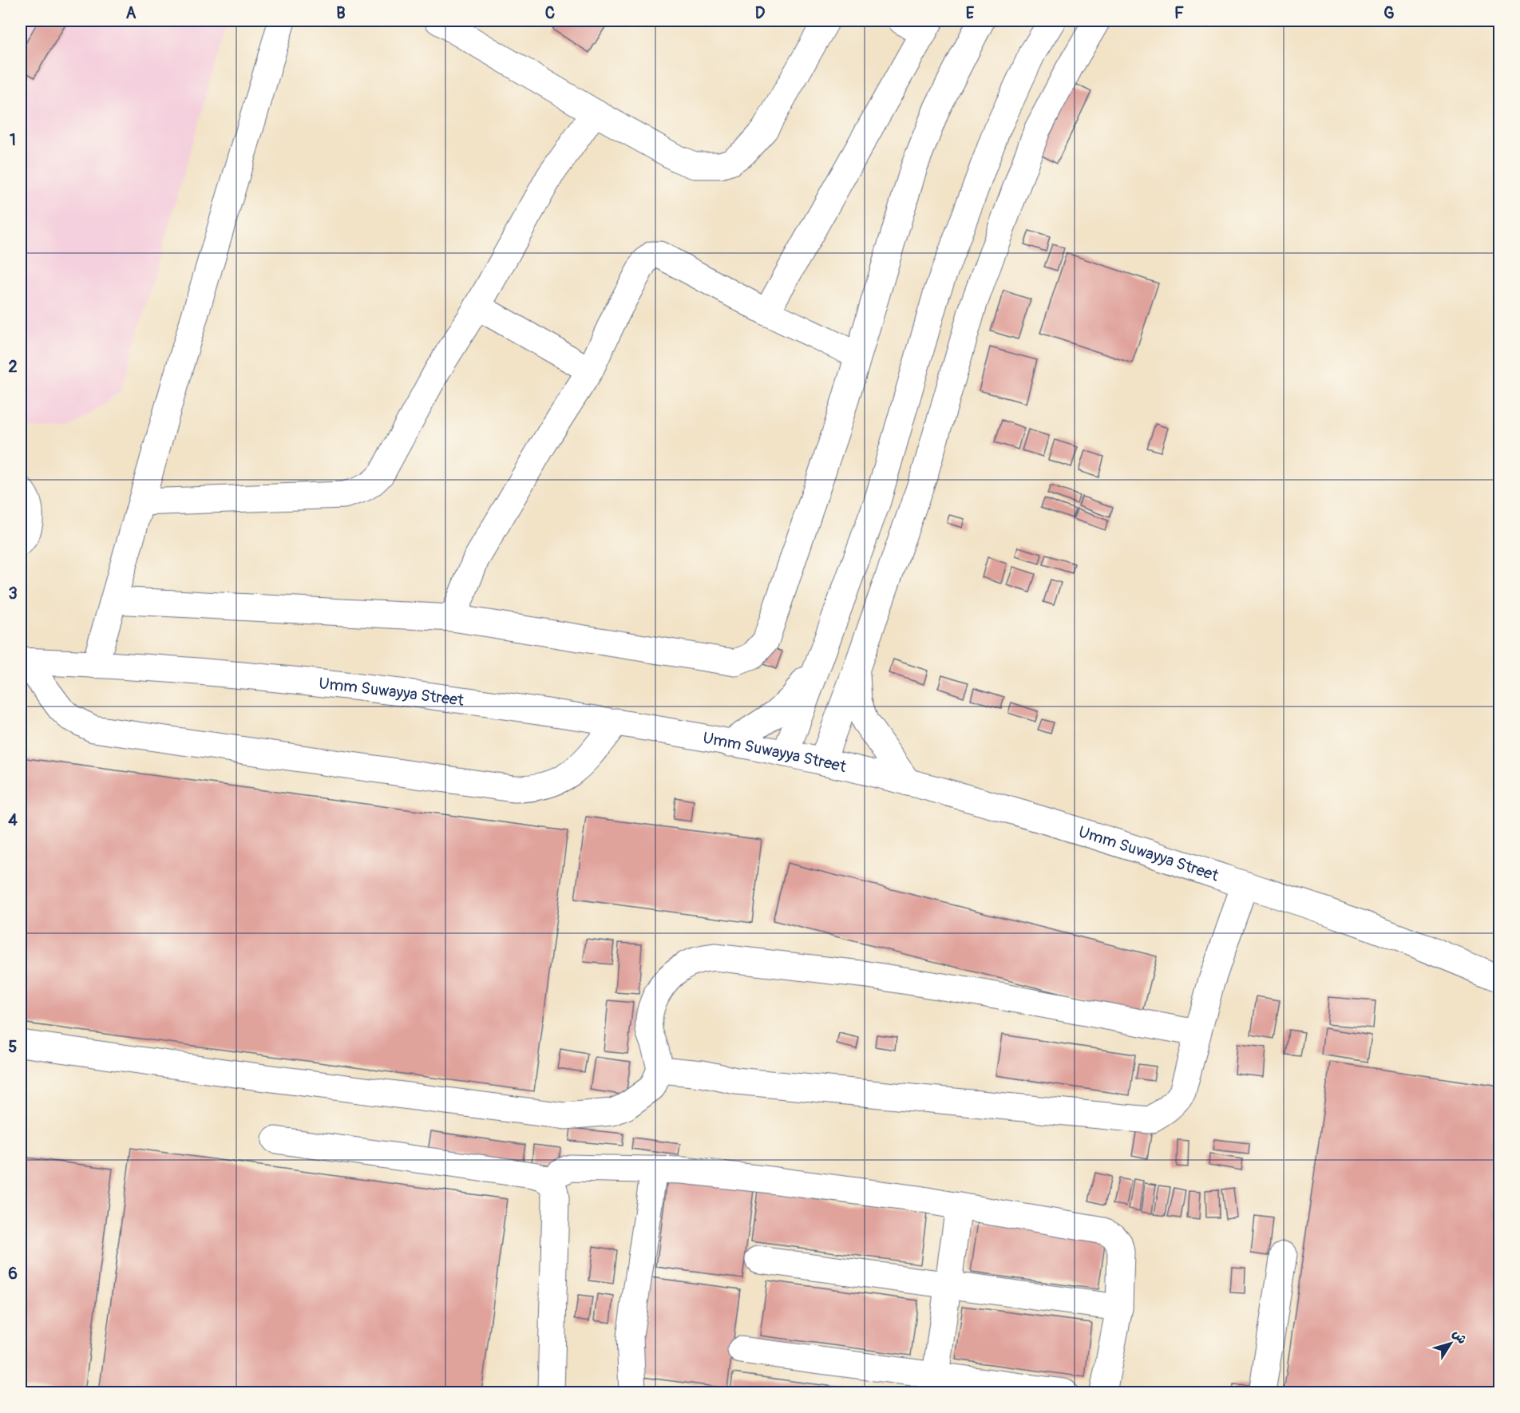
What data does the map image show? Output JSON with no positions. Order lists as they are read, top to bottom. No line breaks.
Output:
{"streets":{"street":["Umm Suwayya Street"]},"north":"top right","grid":{"columns":["A","B","C","D","E","F","G"],"rows":["1","2","3","4","5","6"]}}
